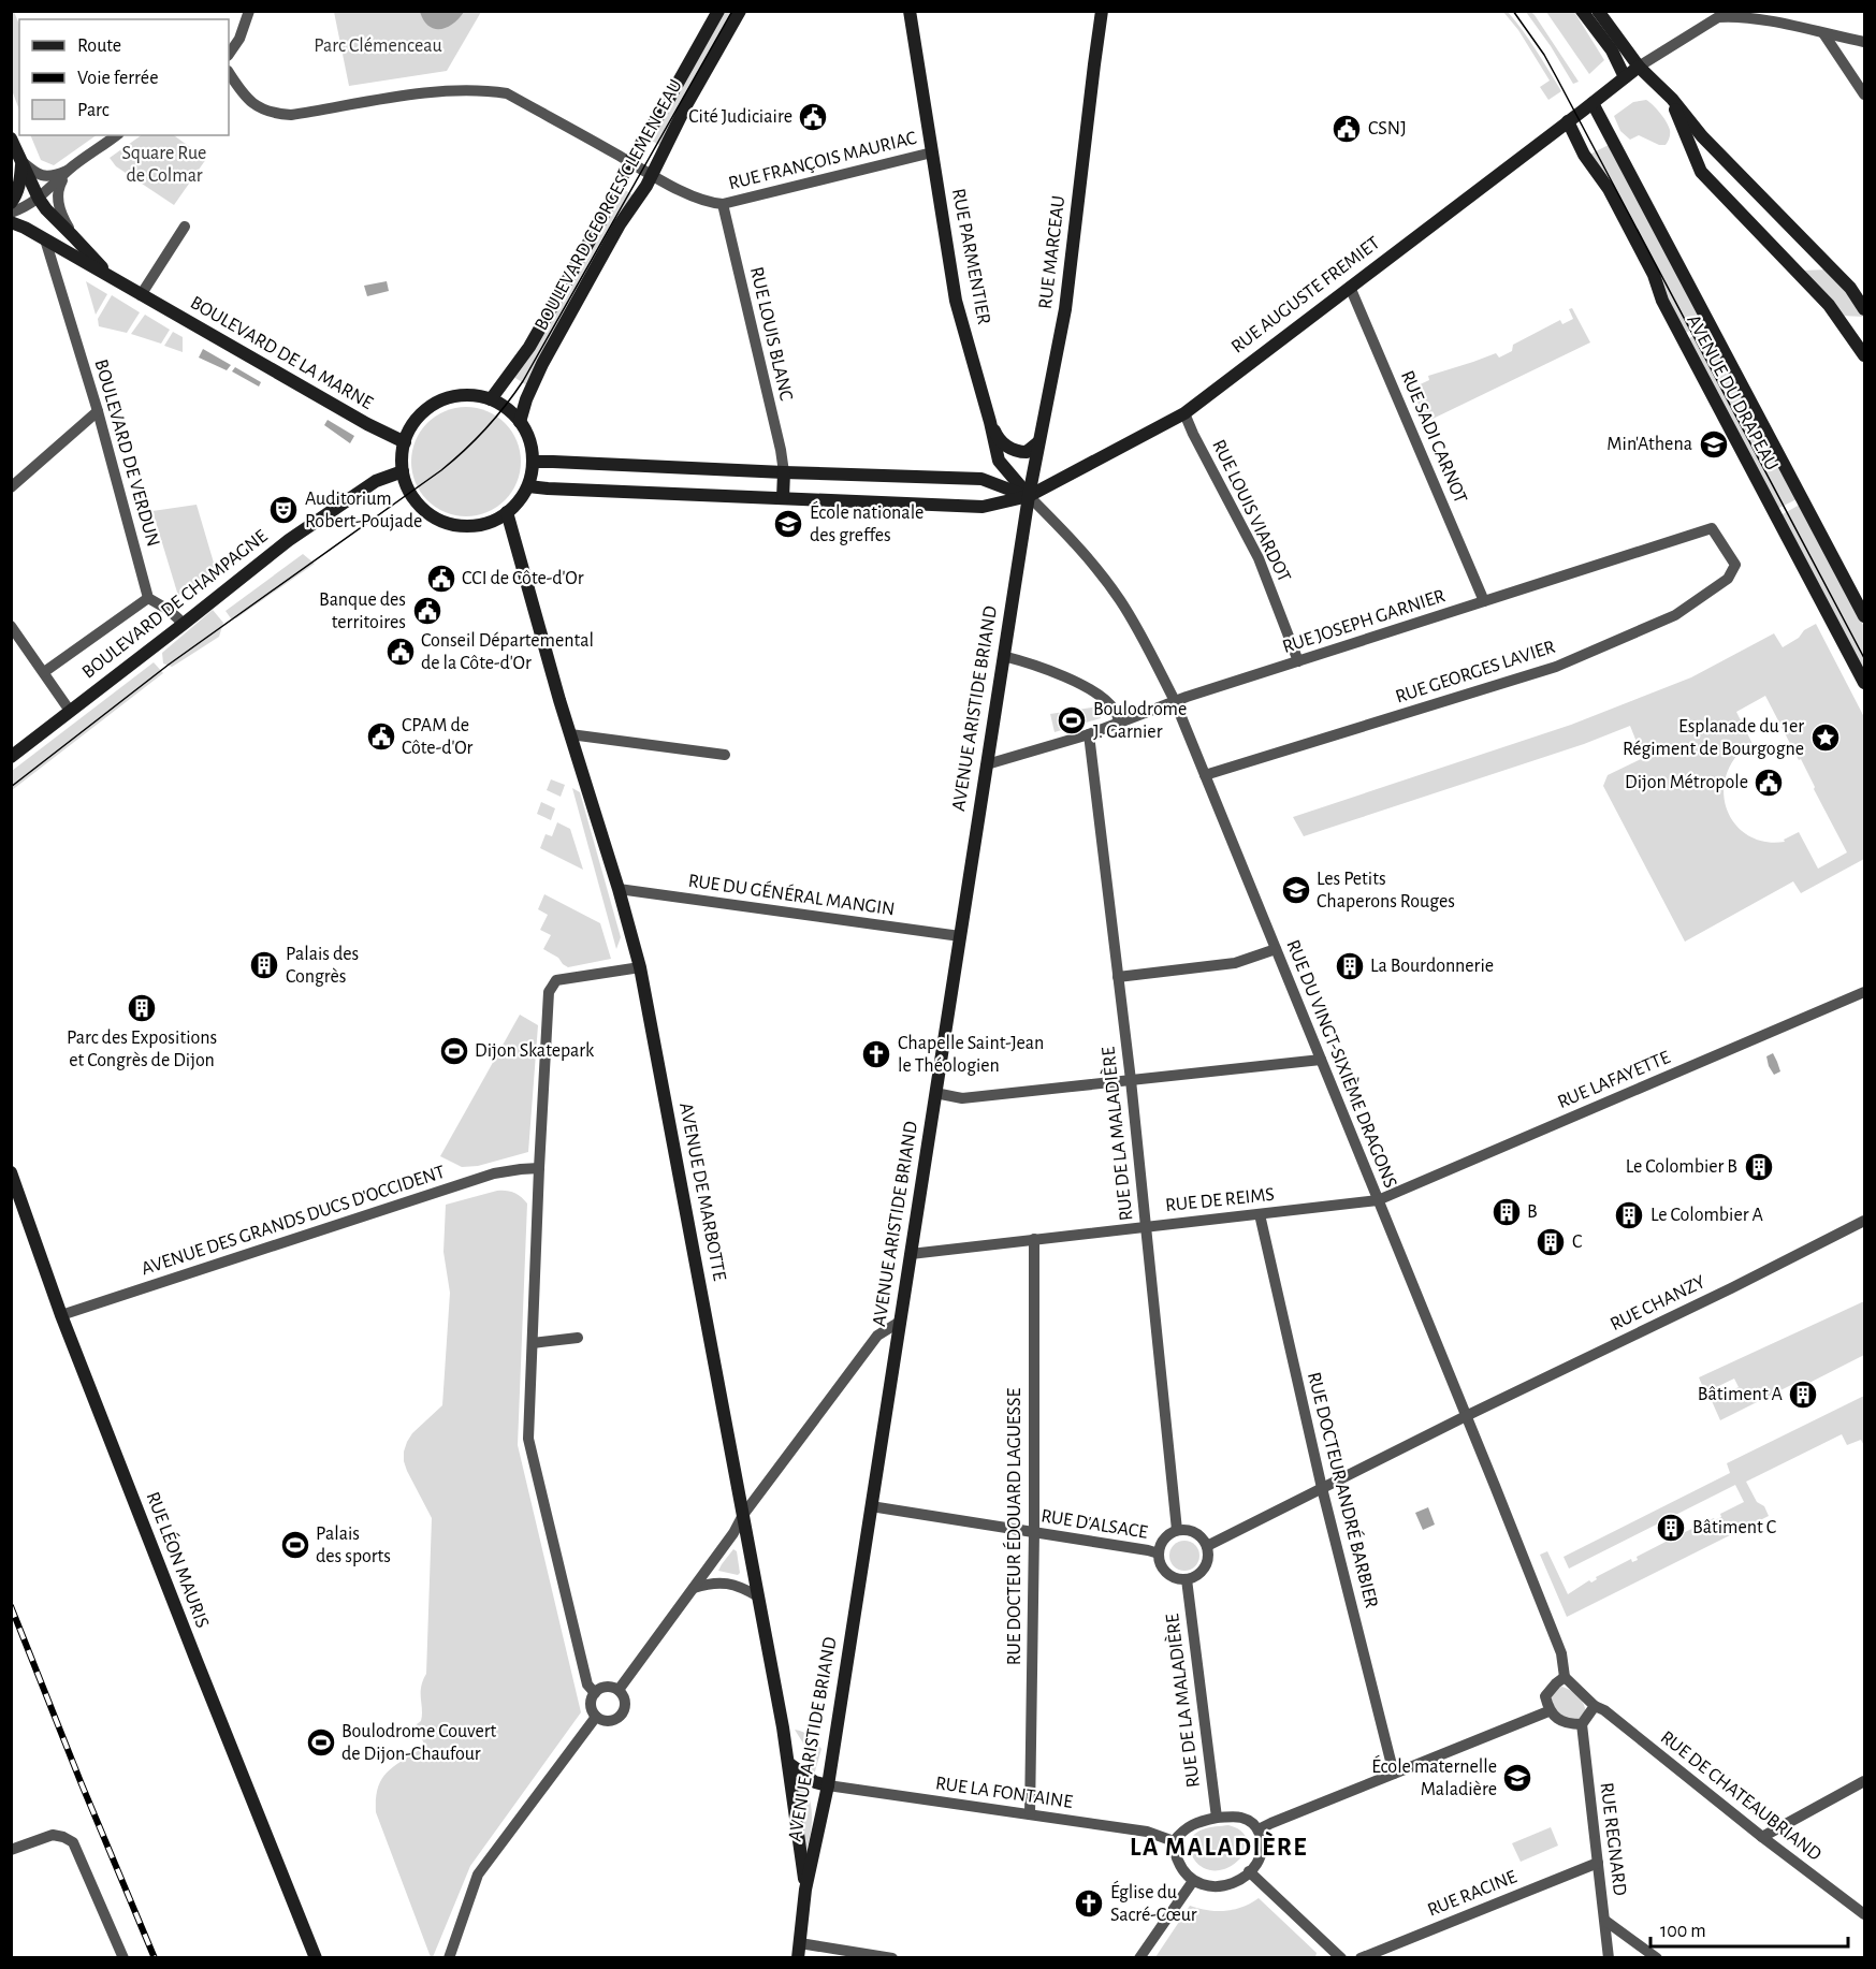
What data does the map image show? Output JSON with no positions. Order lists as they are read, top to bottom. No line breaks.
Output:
{"streets":{"main road":["BOULEVARD GEORGES CLEMENCEAU","RUE MARCEAU","RUE PARMENTIER","RUE AUGUSTE FREMIET","BOULEVARD DE LA MARNE","AVENUE DU DRAPEAU","BOULEVARD DE CHAMPAGNE","AVENUE ARISTIDE BRIAND","AVENUE DE MARBOTTE","RUE LÉON MAURIS"],"street":["RUE FRANÇOIS MAURIAC","RUE LOUIS BLANC","RUE SADI CARNOT","BOULEVARD DE VERDUN","RUE LOUIS VIARDOT","RUE JOSEPH GARNIER","RUE GEORGES LAVIER","RUE DU GÉNÉRAL MANGIN","RUE DU VINGT-SIXIÈME DRAGONS","RUE LAFAYETTE","RUE DE LA MALADIÈRE","RUE DE REIMS","AVENUE DES GRANDS DUCS D'OCCIDENT","RUE CHANZY","RUE DOCTEUR ANDRÉ BARBIER","RUE D'ALSACE","RUE DOCTEUR ÉDOUARD LAGUESSE","RUE LA FONTAINE","RUE DE CHATEAUBRIAND","RUE REGNARD","RUE RACINE"]},"crossings":[["RUE FRANÇOIS MAURIAC","BOULEVARD GEORGES CLEMENCEAU"],["RUE FRANÇOIS MAURIAC","RUE PARMENTIER"],["RUE FRANÇOIS MAURIAC","RUE LOUIS BLANC"],["BOULEVARD GEORGES CLEMENCEAU","BOULEVARD DE LA MARNE"],["BOULEVARD GEORGES CLEMENCEAU","BOULEVARD DE CHAMPAGNE"],["BOULEVARD GEORGES CLEMENCEAU","AVENUE DE MARBOTTE"],["RUE MARCEAU","RUE PARMENTIER"],["RUE MARCEAU","RUE AUGUSTE FREMIET"],["RUE MARCEAU","AVENUE ARISTIDE BRIAND"],["RUE MARCEAU","RUE DU VINGT-SIXIÈME DRAGONS"],["RUE PARMENTIER","RUE AUGUSTE FREMIET"],["RUE PARMENTIER","AVENUE ARISTIDE BRIAND"],["RUE PARMENTIER","RUE DU VINGT-SIXIÈME DRAGONS"],["RUE AUGUSTE FREMIET","AVENUE DU DRAPEAU"],["RUE AUGUSTE FREMIET","RUE SADI CARNOT"],["RUE AUGUSTE FREMIET","RUE LOUIS VIARDOT"],["RUE AUGUSTE FREMIET","AVENUE ARISTIDE BRIAND"],["RUE AUGUSTE FREMIET","RUE DU VINGT-SIXIÈME DRAGONS"],["BOULEVARD DE LA MARNE","BOULEVARD DE VERDUN"],["BOULEVARD DE LA MARNE","BOULEVARD DE CHAMPAGNE"],["BOULEVARD DE LA MARNE","AVENUE DE MARBOTTE"],["RUE SADI CARNOT","RUE JOSEPH GARNIER"],["BOULEVARD DE VERDUN","BOULEVARD DE CHAMPAGNE"],["RUE LOUIS VIARDOT","RUE JOSEPH GARNIER"],["BOULEVARD DE CHAMPAGNE","AVENUE DE MARBOTTE"],["RUE JOSEPH GARNIER","RUE GEORGES LAVIER"],["RUE JOSEPH GARNIER","AVENUE ARISTIDE BRIAND"],["RUE JOSEPH GARNIER","RUE DU VINGT-SIXIÈME DRAGONS"],["RUE JOSEPH GARNIER","RUE DE LA MALADIÈRE"],["RUE GEORGES LAVIER","RUE DU VINGT-SIXIÈME DRAGONS"],["AVENUE ARISTIDE BRIAND","RUE DU GÉNÉRAL MANGIN"],["AVENUE ARISTIDE BRIAND","RUE DU VINGT-SIXIÈME DRAGONS"],["AVENUE ARISTIDE BRIAND","AVENUE DE MARBOTTE"],["AVENUE ARISTIDE BRIAND","RUE DE REIMS"],["AVENUE ARISTIDE BRIAND","RUE D'ALSACE"],["AVENUE ARISTIDE BRIAND","RUE LA FONTAINE"],["RUE DU GÉNÉRAL MANGIN","AVENUE DE MARBOTTE"],["RUE DU VINGT-SIXIÈME DRAGONS","RUE LAFAYETTE"],["RUE DU VINGT-SIXIÈME DRAGONS","RUE DE REIMS"],["RUE DU VINGT-SIXIÈME DRAGONS","RUE CHANZY"],["RUE DU VINGT-SIXIÈME DRAGONS","RUE DE CHATEAUBRIAND"],["RUE DU VINGT-SIXIÈME DRAGONS","RUE REGNARD"],["RUE LAFAYETTE","RUE DE REIMS"],["RUE DE LA MALADIÈRE","RUE DE REIMS"],["RUE DE LA MALADIÈRE","RUE D'ALSACE"],["RUE DE LA MALADIÈRE","RUE LA FONTAINE"],["RUE DE REIMS","RUE DOCTEUR ANDRÉ BARBIER"],["RUE DE REIMS","RUE DOCTEUR ÉDOUARD LAGUESSE"],["AVENUE DES GRANDS DUCS D'OCCIDENT","RUE LÉON MAURIS"],["RUE D'ALSACE","RUE DOCTEUR ÉDOUARD LAGUESSE"],["RUE DOCTEUR ÉDOUARD LAGUESSE","RUE LA FONTAINE"],["RUE DE CHATEAUBRIAND","RUE REGNARD"],["RUE REGNARD","RUE RACINE"]],"districts":["LA MALADIÈRE"],"parks":["Parc Clémenceau","Square Rue de Colmar"],"places":{"public building":["Cité Judiciaire","CSNJ","CCI de Côte-d'Or","Banque des territoires","Conseil Départemental de la Côte-d'Or","CPAM de Côte-d'Or","Dijon Métropole"],"school or university":["Min'Athena","École nationale des greffes","Les Petits Chaperons Rouges","École maternelle Maladière"],"theatre":["Auditorium Robert-Poujade"],"sports":["Boulodrome J. Garnier","Dijon Skatepark","Palais des sports","Boulodrome Couvert de Dijon-Chaufour"],"place":["Esplanade du 1er Régiment de Bourgogne"],"building":["Palais des Congrès","La Bourdonnerie","Parc des Expositions et Congrès de Dijon","Le Colombier B","B","Le Colombier A","C","Bâtiment A","Bâtiment C"],"church":["Chapelle Saint-Jean le Théologien","Église du Sacré-Cœur"]},"legend":["Route","Voie ferrée","Parc"],"scale_bar":"100 m"}
